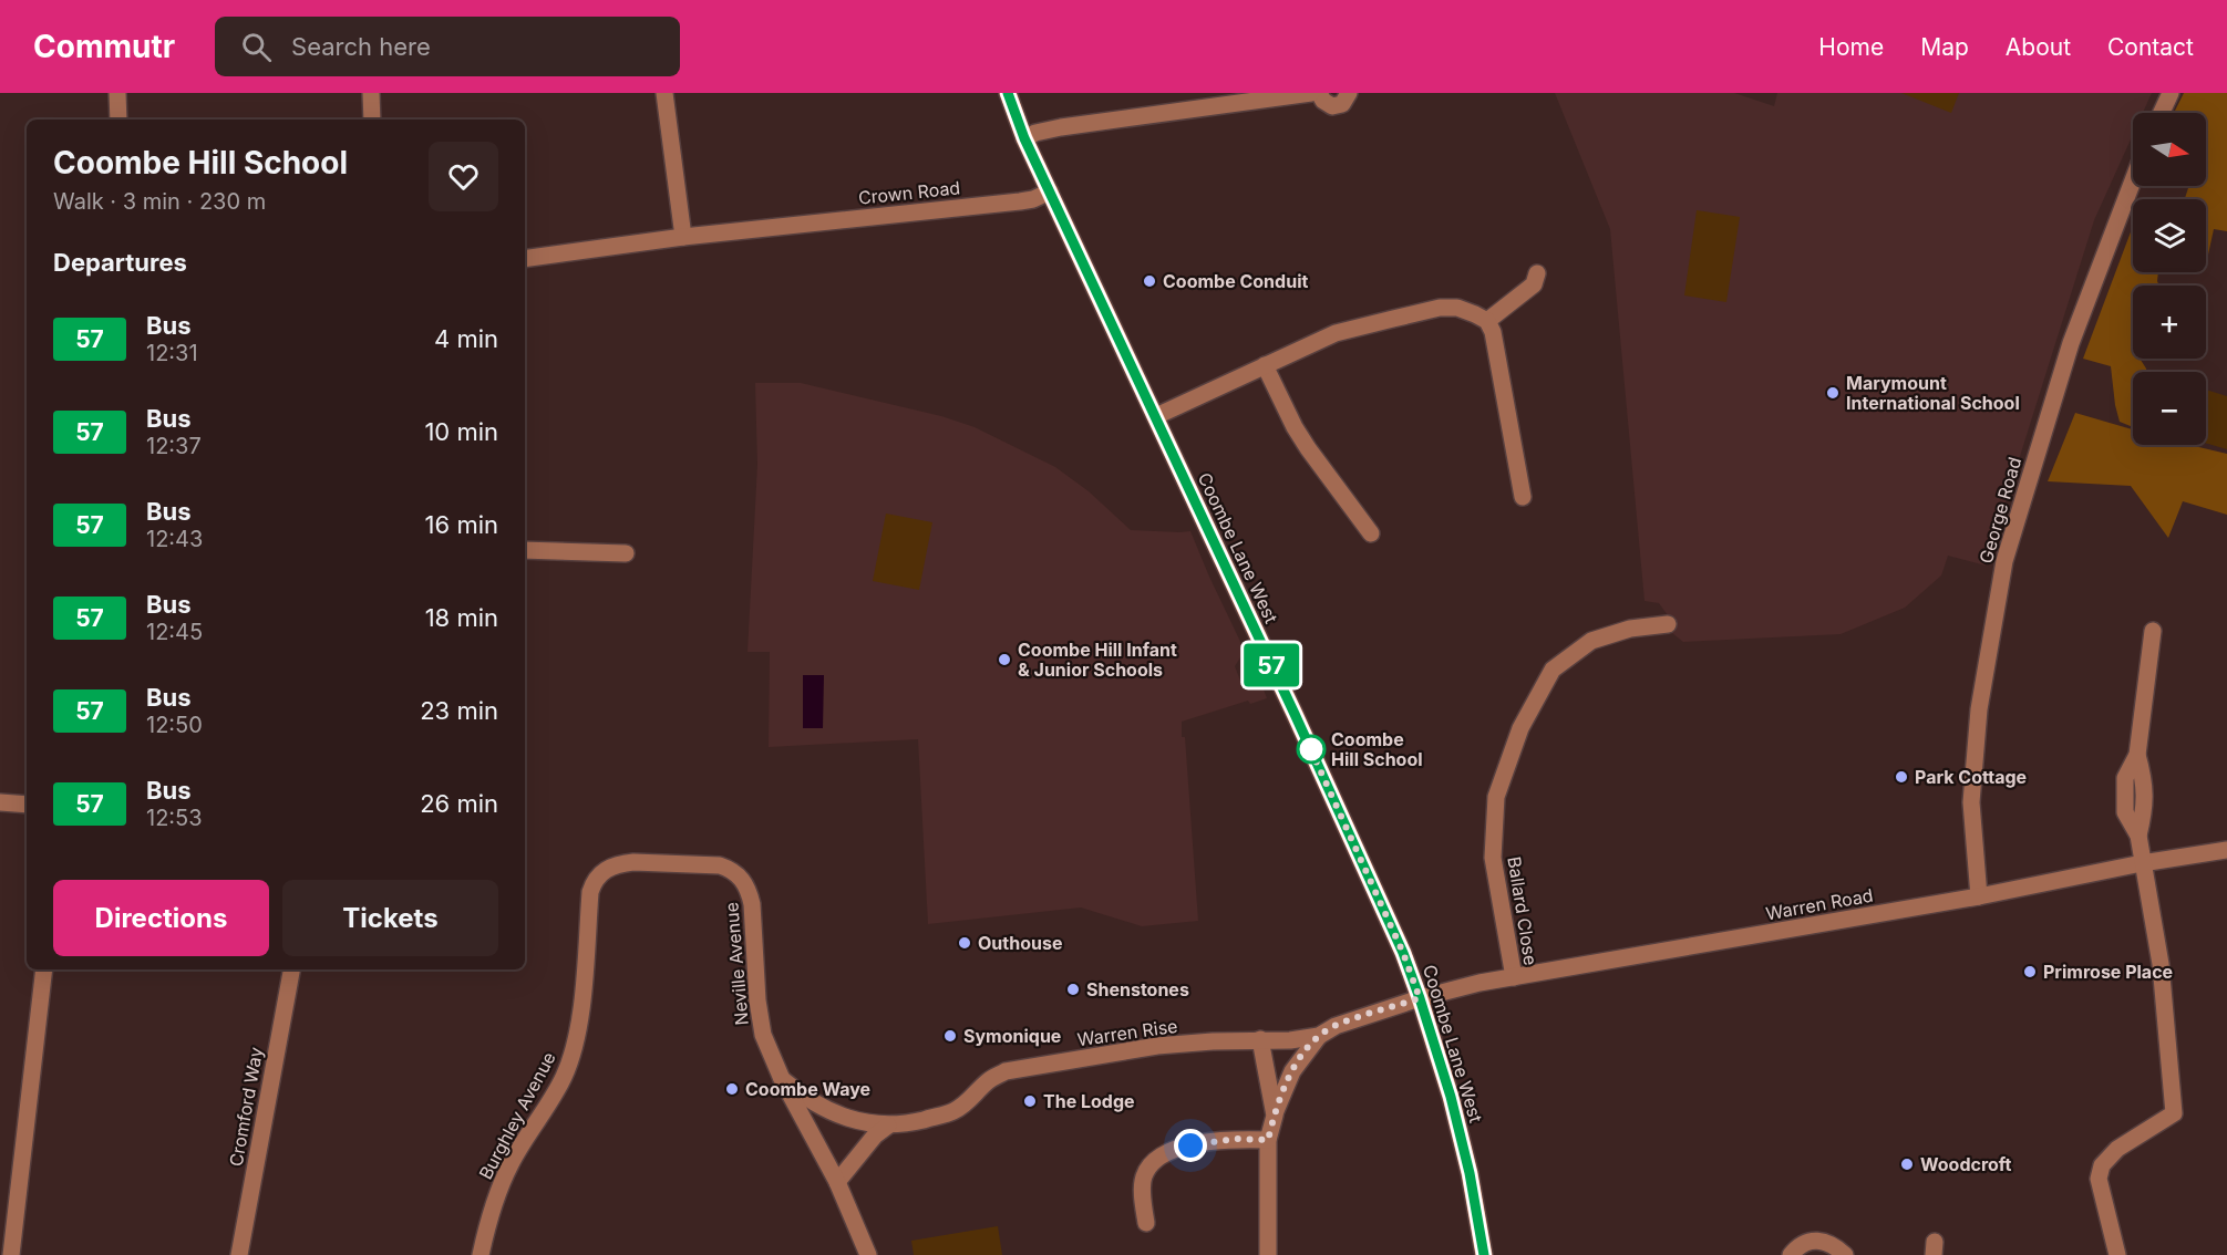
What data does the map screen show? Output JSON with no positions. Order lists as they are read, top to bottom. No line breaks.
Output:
{"streets":{"main road":["Coombe Lane West"],"street":["Crown Road","George Road","Warren Road","Ballard Close","Neville Avenue","Warren Rise","Cromford Way","Burghley Avenue"]},"crossings":[["Crown Road","Coombe Lane West"],["George Road","Warren Road"],["Coombe Lane West","Warren Road"],["Coombe Lane West","Warren Rise"],["Warren Road","Ballard Close"],["Warren Road","Warren Rise"],["Neville Avenue","Warren Rise"],["Neville Avenue","Burghley Avenue"]],"places":["Coombe Conduit","Marymount International School","Coombe Hill Infant & Junior Schools","Coombe Hill School","Park Cottage","Outhouse","Primrose Place","Shenstones","Symonique","Coombe Waye","The Lodge","Woodcroft"],"lines":["bus line 57"],"north":"right","page":{"header":"Commutr","search":"Search here","nav":["Home","Map","About","Contact"],"on_map":"57","map_buttons":["+","−"],"heading":[["Coombe Hill School","Walk · 3 min · 230 m"],"Departures"],"list":[{"mark":"57","name":"Bus","note":"12:31","value":"4 min"},{"mark":"57","name":"Bus","note":"12:37","value":"10 min"},{"mark":"57","name":"Bus","note":"12:43","value":"16 min"},{"mark":"57","name":"Bus","note":"12:45","value":"18 min"},{"mark":"57","name":"Bus","note":"12:50","value":"23 min"},{"mark":"57","name":"Bus","note":"12:53","value":"26 min"}],"buttons":["Directions","Tickets"]}}
